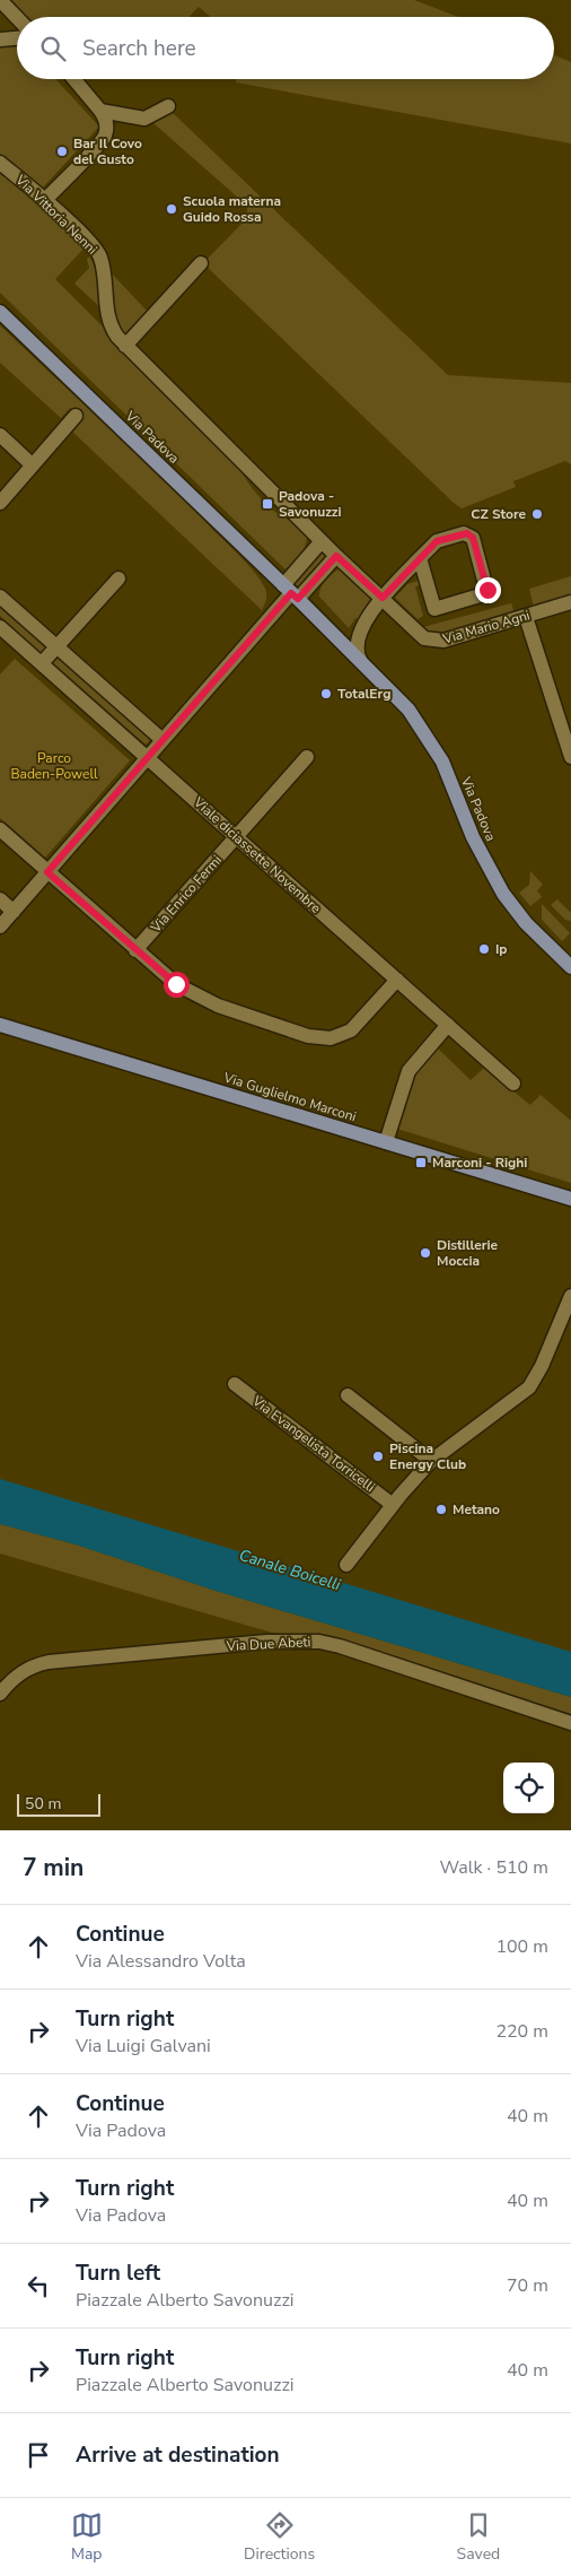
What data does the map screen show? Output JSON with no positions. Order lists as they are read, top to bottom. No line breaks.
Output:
{"streets":{"main road":["Via Padova","Via Guglielmo Marconi"],"street":["Via Vittoria Nenni","Via Mario Agni","Viale diciassette Novembre","Via Enrico Fermi","Via Evangelista Torricelli","Via Due Abeti"]},"crossings":[["Viale diciassette Novembre","Via Enrico Fermi"]],"water":["Canale Boicelli"],"parks":["Parco Baden-Powell"],"places":{"other":["Bar Il Covo del Gusto","Scuola materna Guido Rossa","CZ Store","TotalErg","Ip","Distillerie Moccia","Piscina Energy Club","Metano"],"transit":["Padova - Savonuzzi","Marconi - Righi"]},"scale_bar":"50 m","page":{"search":"Search here","scale":"50 m","heading":["7 min","Walk · 510 m"],"list":[["Continue","Via Alessandro Volta","100 m"],["Turn right","Via Luigi Galvani","220 m"],["Continue","Via Padova","40 m"],["Turn right","Via Padova","40 m"],["Turn left","Piazzale Alberto Savonuzzi","70 m"],["Turn right","Piazzale Alberto Savonuzzi","40 m"],"Arrive at destination"],"nav":["Map","Directions","Saved"]}}
